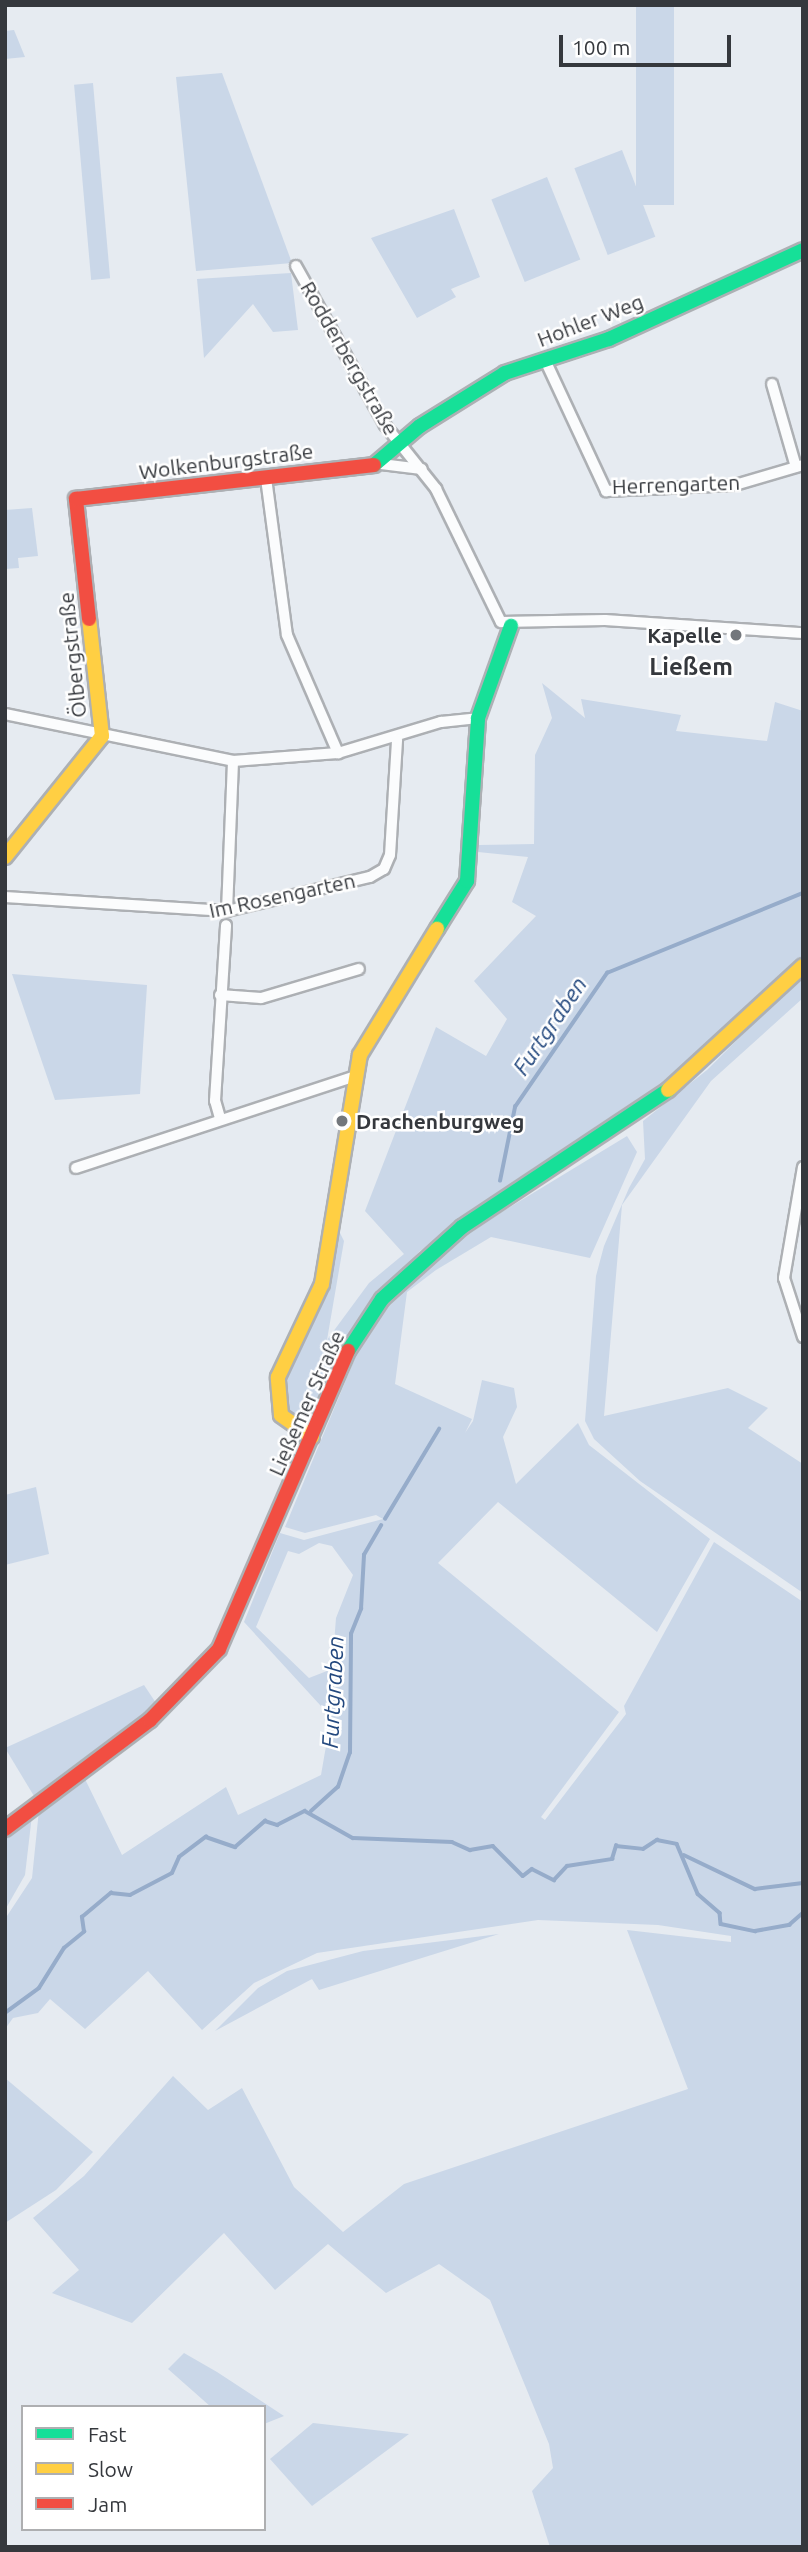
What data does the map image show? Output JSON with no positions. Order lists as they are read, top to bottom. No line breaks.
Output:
{"streets":{"street":["Hohler Weg","Rodderbergstraße","Wolkenburgstraße","Herrengarten","Ölbergstraße","Im Rosengarten","Ließemer Straße"]},"crossings":[["Hohler Weg","Rodderbergstraße"],["Hohler Weg","Herrengarten"],["Rodderbergstraße","Wolkenburgstraße"],["Wolkenburgstraße","Ölbergstraße"]],"districts":["Ließem"],"water":["Furtgraben"],"places":["Kapelle","Drachenburgweg"],"legend":["Fast","Slow","Jam"],"scale_bar":"100 m"}
